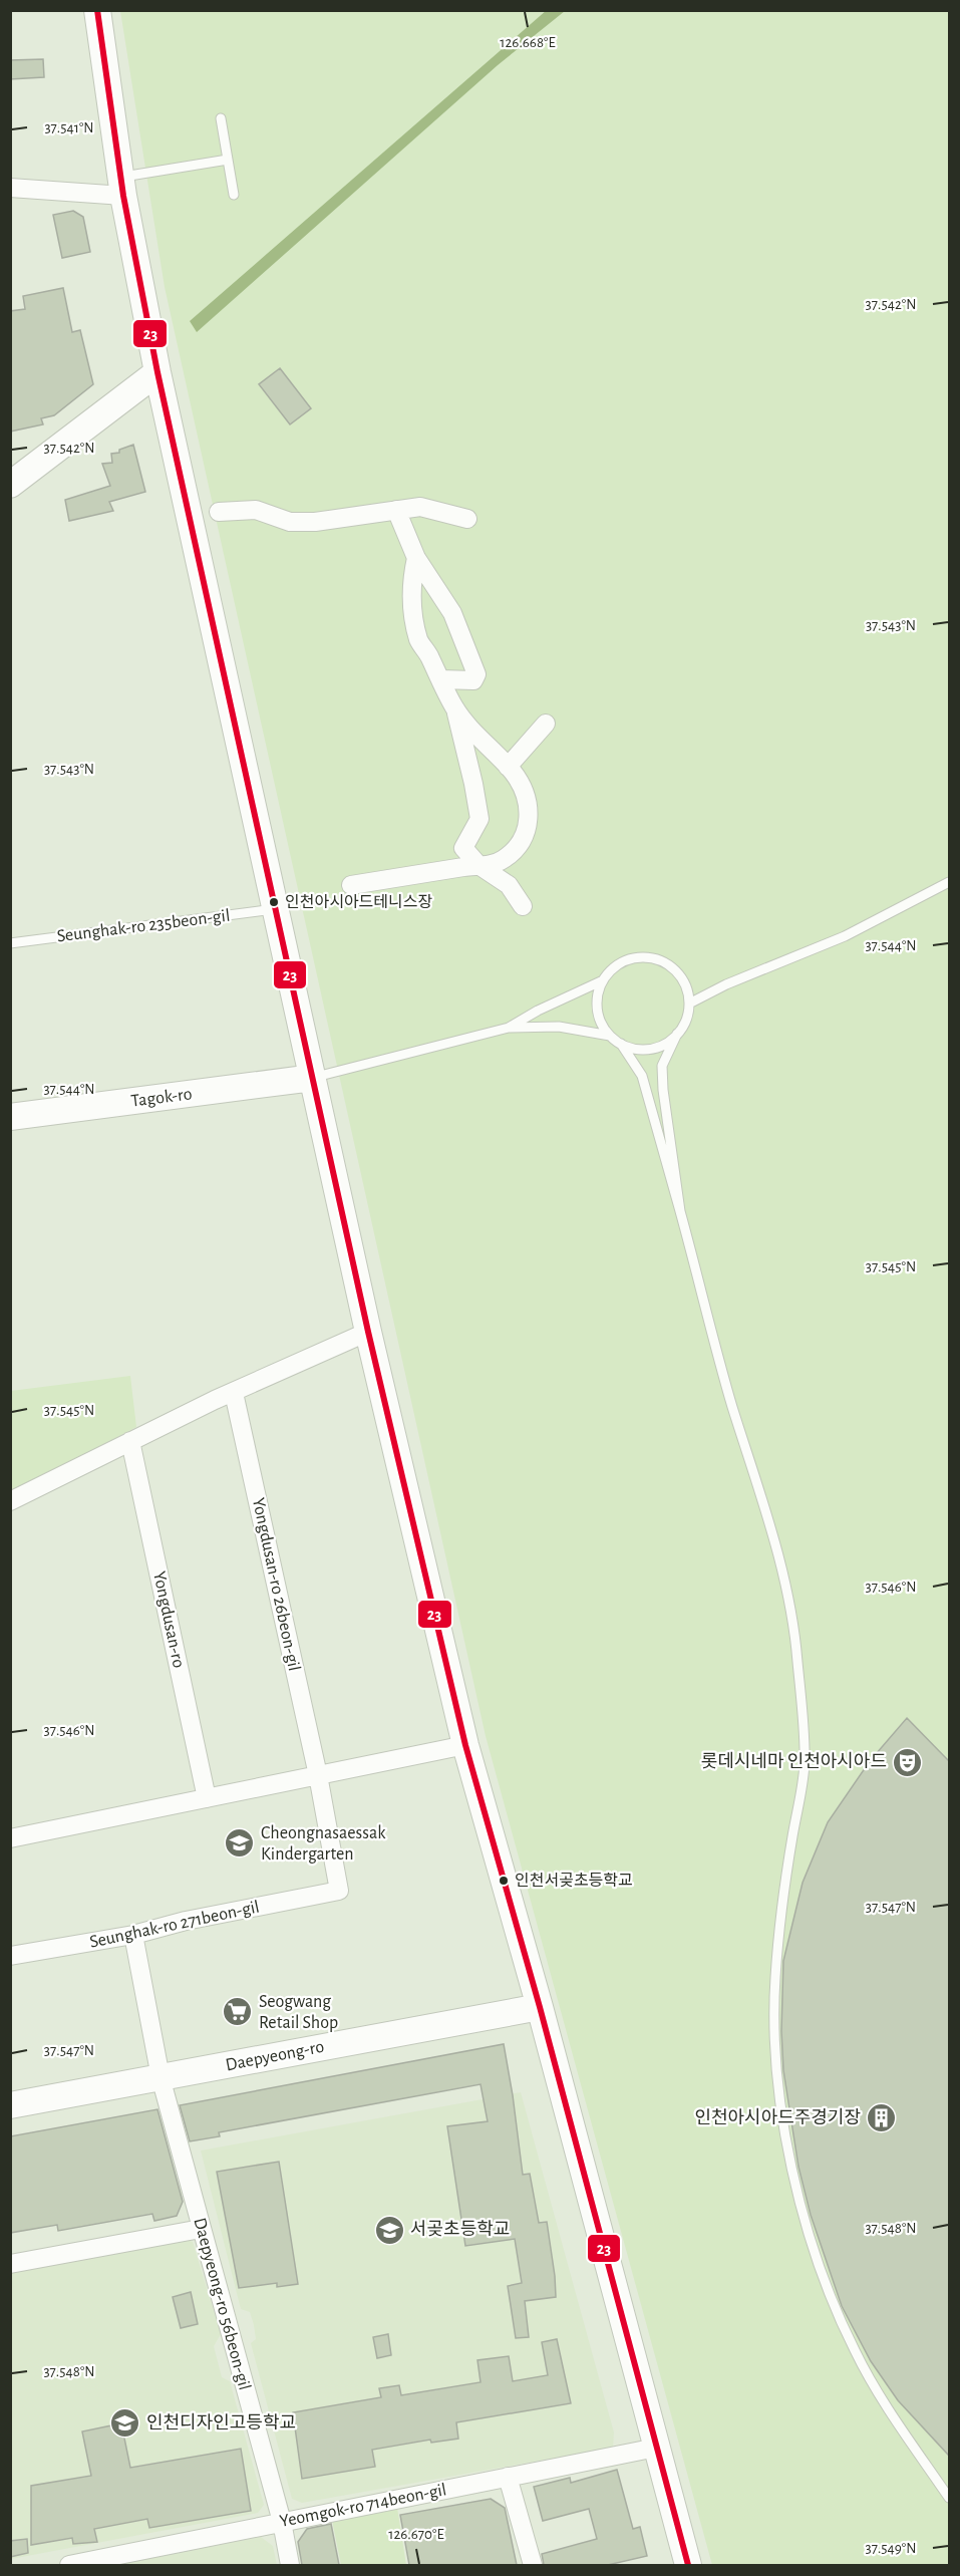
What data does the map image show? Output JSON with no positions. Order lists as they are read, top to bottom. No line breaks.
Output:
{"streets":{"main road":["Tagok-ro","Daepyeong-ro"],"street":["Yongdusan-ro 26beon-gil","Yongdusan-ro","Seunghak-ro 271beon-gil","Daepyeong-ro 56beon-gil","Yeomgok-ro 714beon-gil"],"lane":["Seunghak-ro 235beon-gil"]},"crossings":[["Yongdusan-ro 26beon-gil","Seunghak-ro 271beon-gil"],["Seunghak-ro 271beon-gil","Daepyeong-ro 56beon-gil"],["Daepyeong-ro","Daepyeong-ro 56beon-gil"],["Daepyeong-ro 56beon-gil","Yeomgok-ro 714beon-gil"]],"places":{"other":["인천아시아드테니스장","인천서곶초등학교"],"theatre":["롯데시네마 인천아시아드"],"school or university":["Cheongnasaessak Kindergarten","서곶초등학교","인천디자인고등학교"],"supermarket":["Seogwang Retail Shop"],"building":["인천아시아드주경기장"]},"lines":["transit line 23"],"coordinates":["126.668°E","37.541°N","37.542°N","37.543°N","37.544°N","37.545°N","37.546°N","37.547°N","37.548°N","126.670°E","37.549°N"]}
